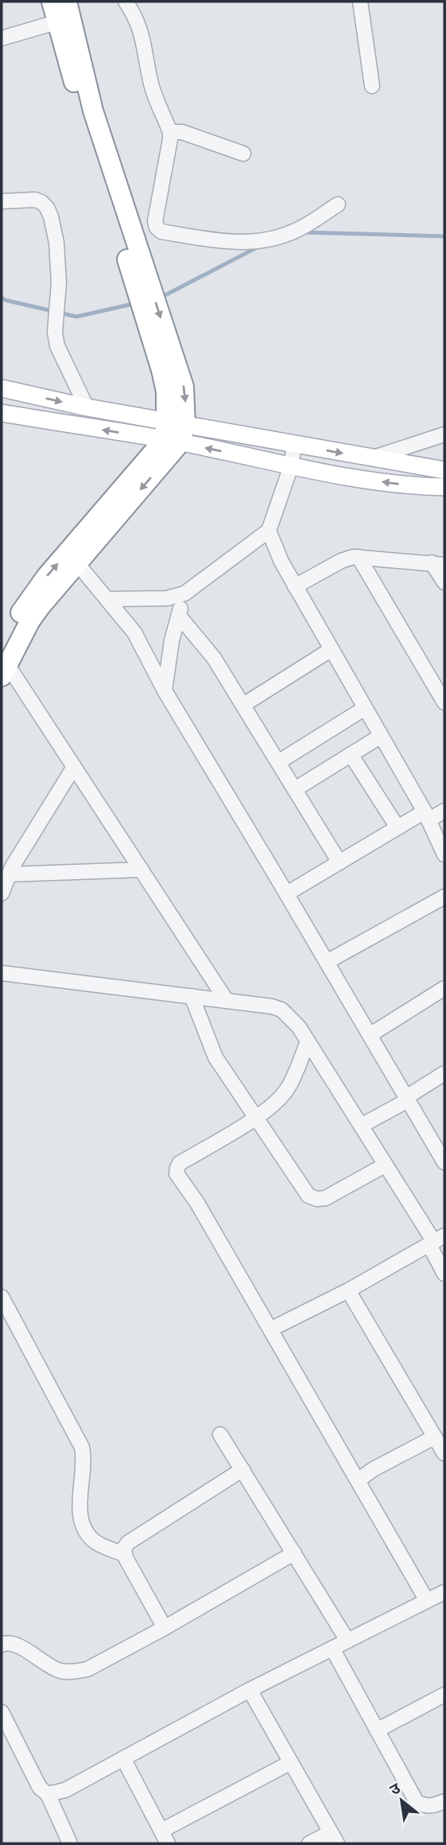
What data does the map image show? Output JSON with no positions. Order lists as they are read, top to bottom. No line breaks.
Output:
{"north":"top left"}
